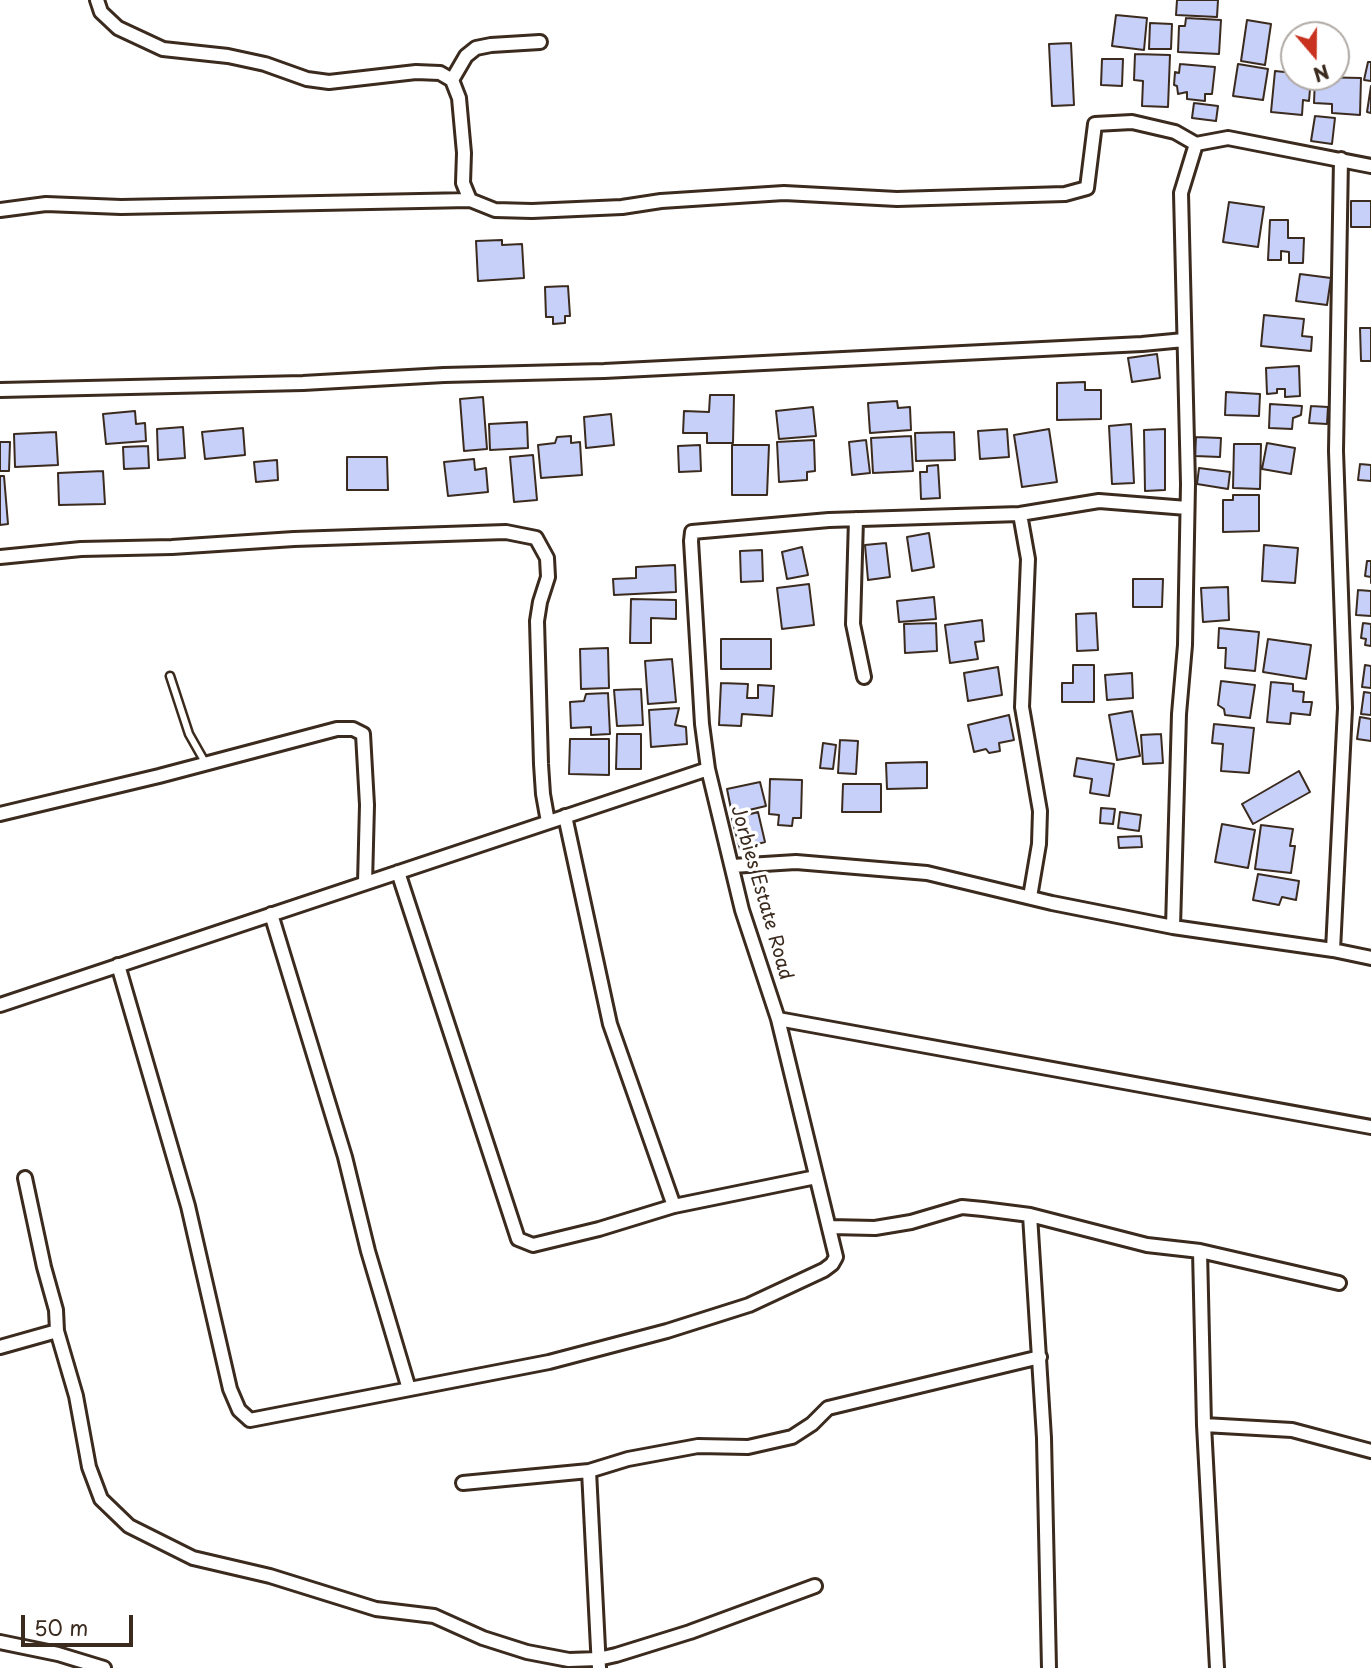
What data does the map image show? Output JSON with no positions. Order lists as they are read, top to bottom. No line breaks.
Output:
{"streets":{"street":["Jorbies Estate Road"]},"scale_bar":"50 m","north":"bottom"}
